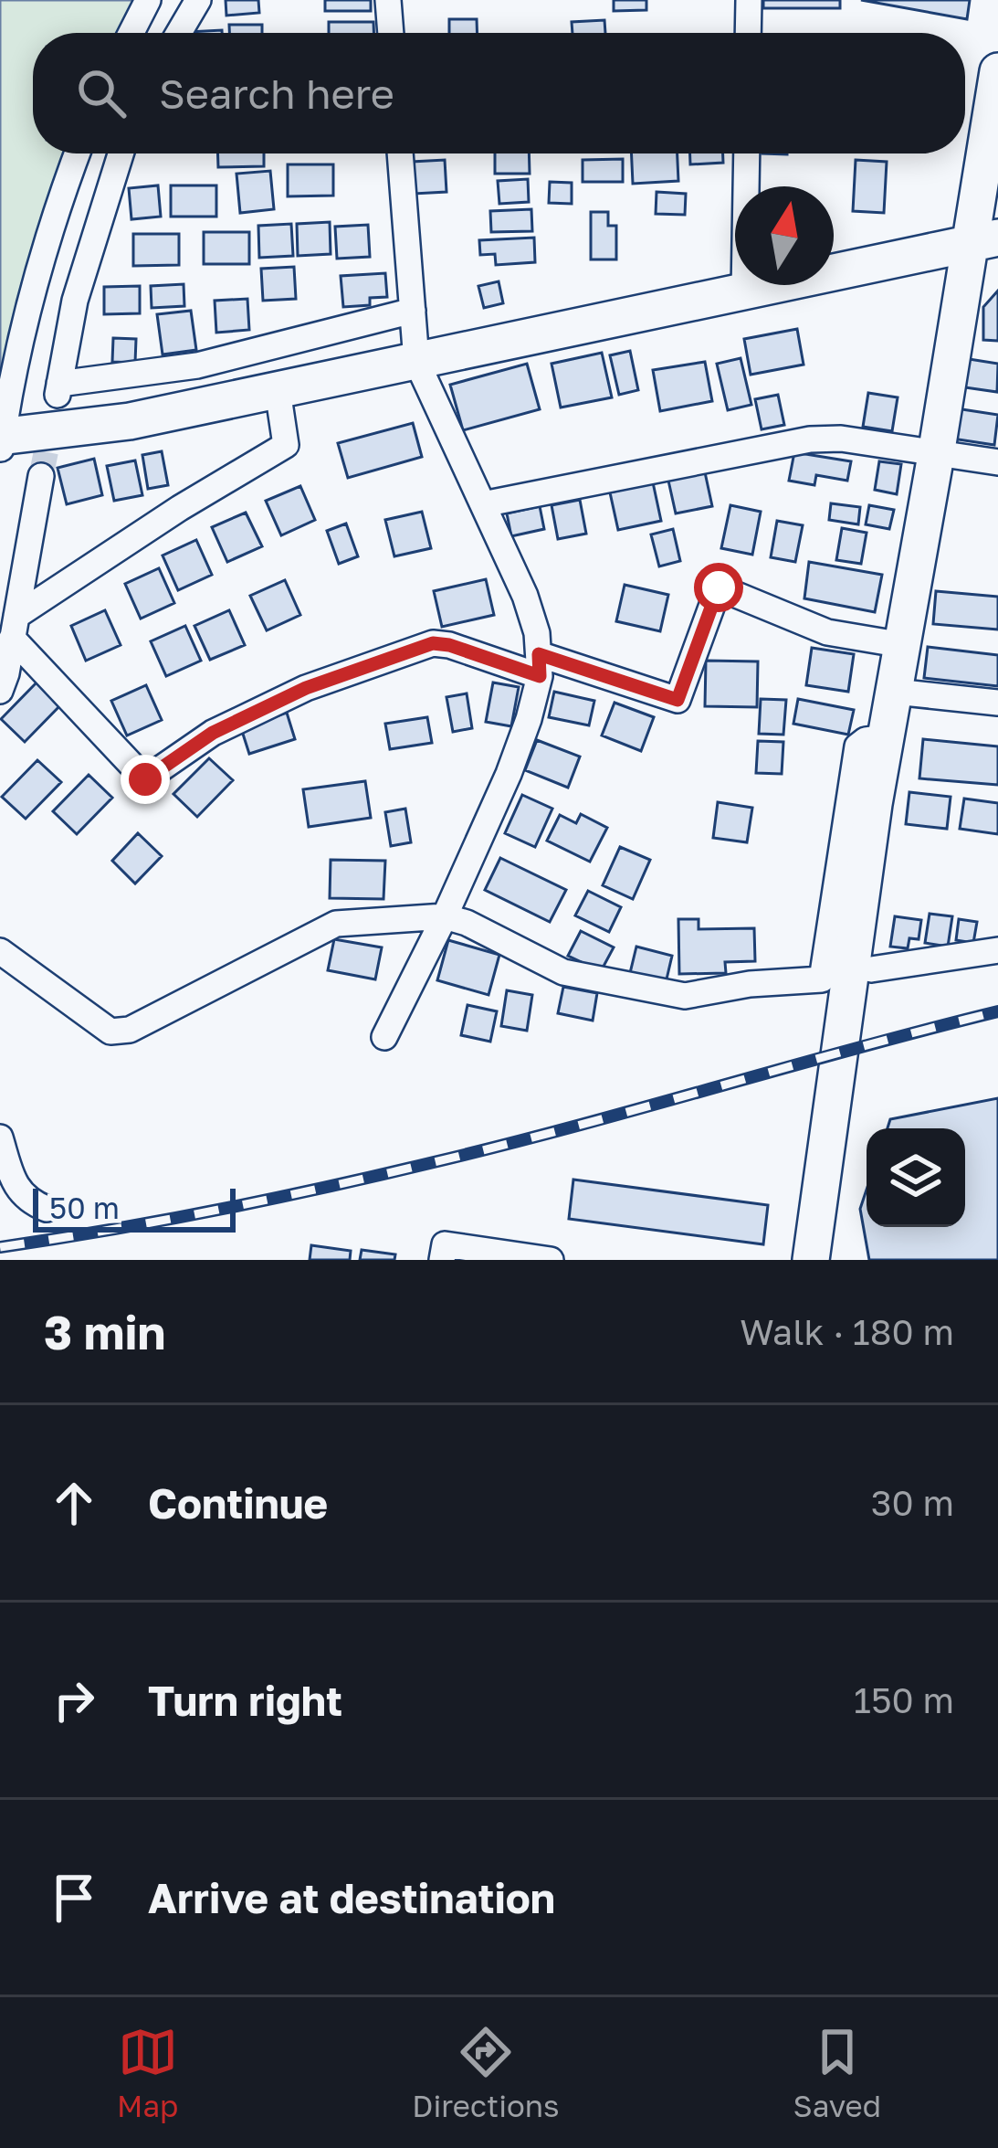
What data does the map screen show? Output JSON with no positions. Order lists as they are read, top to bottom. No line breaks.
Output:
{"scale_bar":"50 m","north":"top","page":{"search":"Search here","scale":"50 m","heading":["3 min","Walk · 180 m"],"list":[["Continue","30 m"],["Turn right","150 m"],"Arrive at destination"],"nav":["Map","Directions","Saved"]}}
